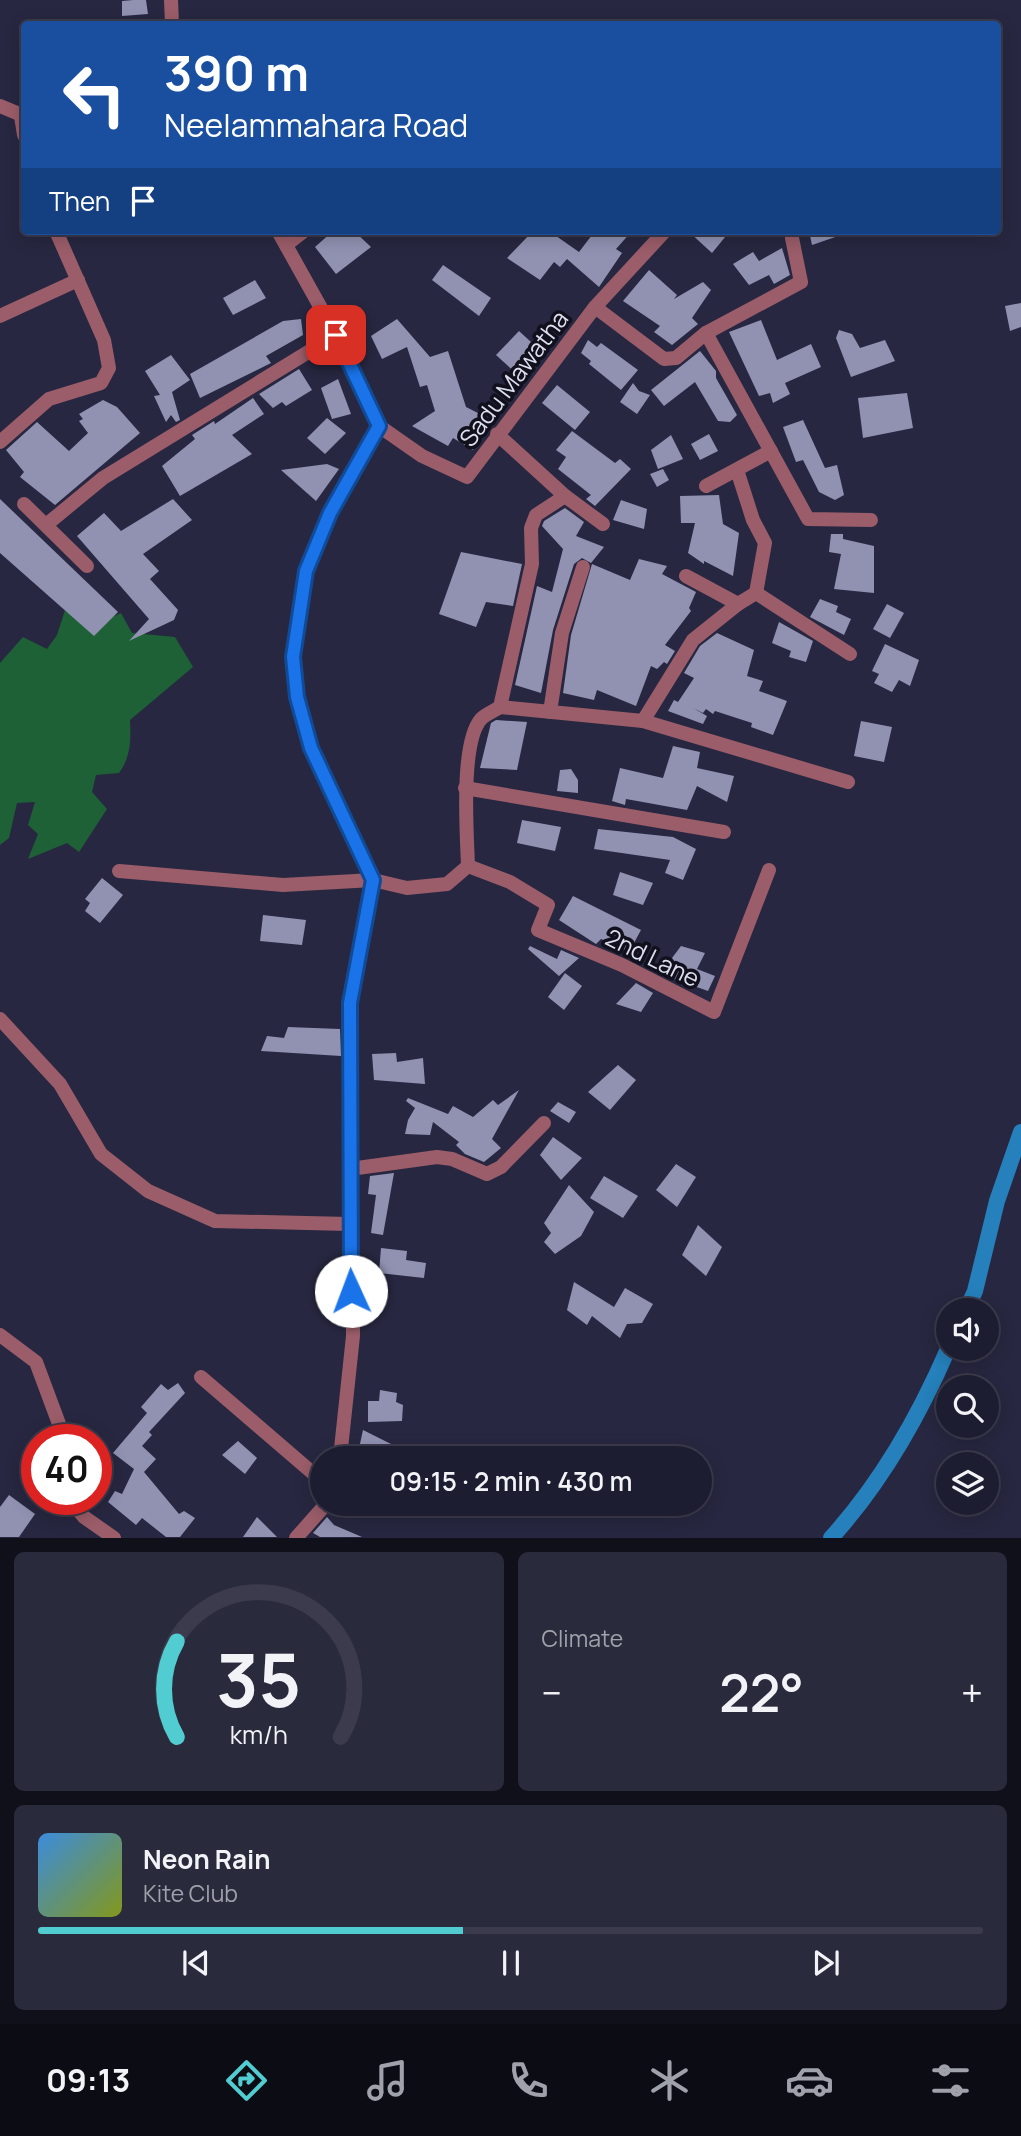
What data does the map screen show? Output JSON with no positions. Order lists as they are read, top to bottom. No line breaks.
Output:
{"streets":{"street":["Sadu Mawatha","2nd Lane"]},"page":{"turn":["390 m","Neelammahara Road"],"then":"Then","limit":"40","trip":"09:15 · 2 min · 430 m","tile":"Climate","heat":["−","22°","+"],"song":["Neon Rain","Kite Club"],"tabs":"09:13","gauge":["35","km/h"]}}
